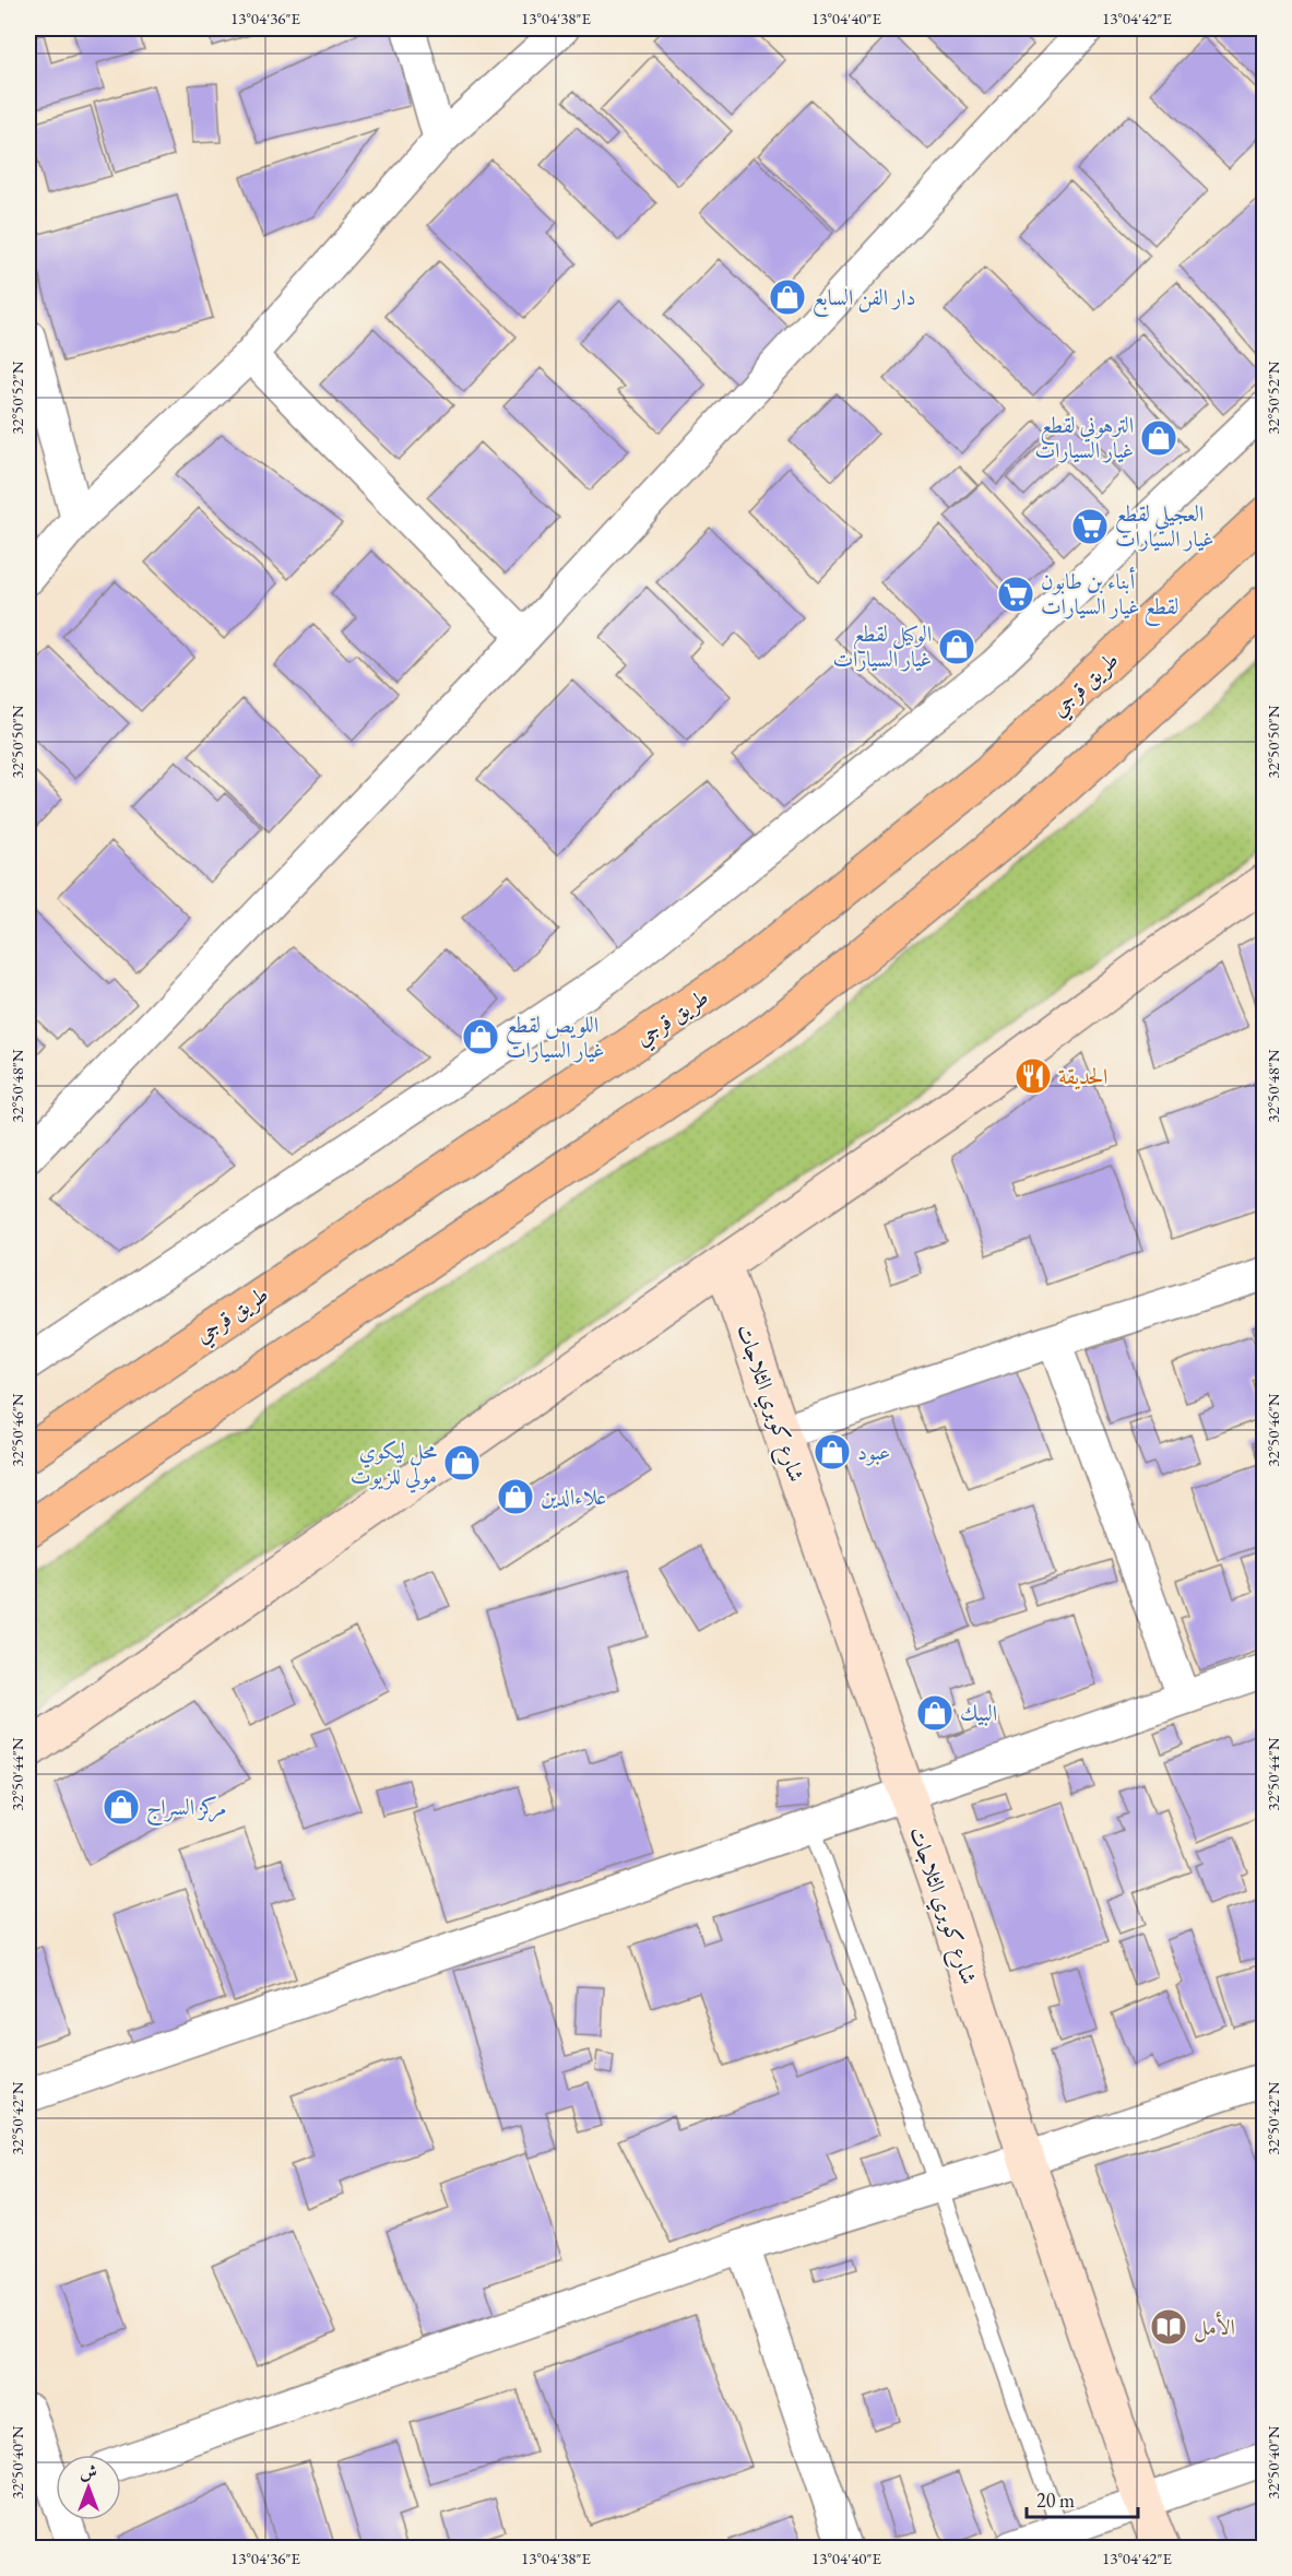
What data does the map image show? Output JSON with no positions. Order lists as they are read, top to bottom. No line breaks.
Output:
{"streets":{"highway":["طريق قرجي"],"main road":["شارع كوبري الثلاجات"]},"places":{"shop":["دار الفن السابع","الترهوني لقطع غيار السيارات","الوكيل لقطع غيار السيارات","اللويص لقطع غيار السيارات","عبود","محل ليكوي مولي للزيوت","علاءالدين","البيك","مركز السراج"],"supermarket":["العجيلي لقطع غيار السيارات","أبناء بن طابون لقطع غيار السيارات"],"restaurant":["الحديقة"],"library":["الأمل"]},"scale_bar":"20 m","north":"top","coordinates":["13°04'36\"E","13°04'38\"E","13°04'40\"E","13°04'42\"E","32°50'52\"N","32°50'50\"N","32°50'48\"N","32°50'46\"N","32°50'44\"N","32°50'42\"N","32°50'40\"N"]}
